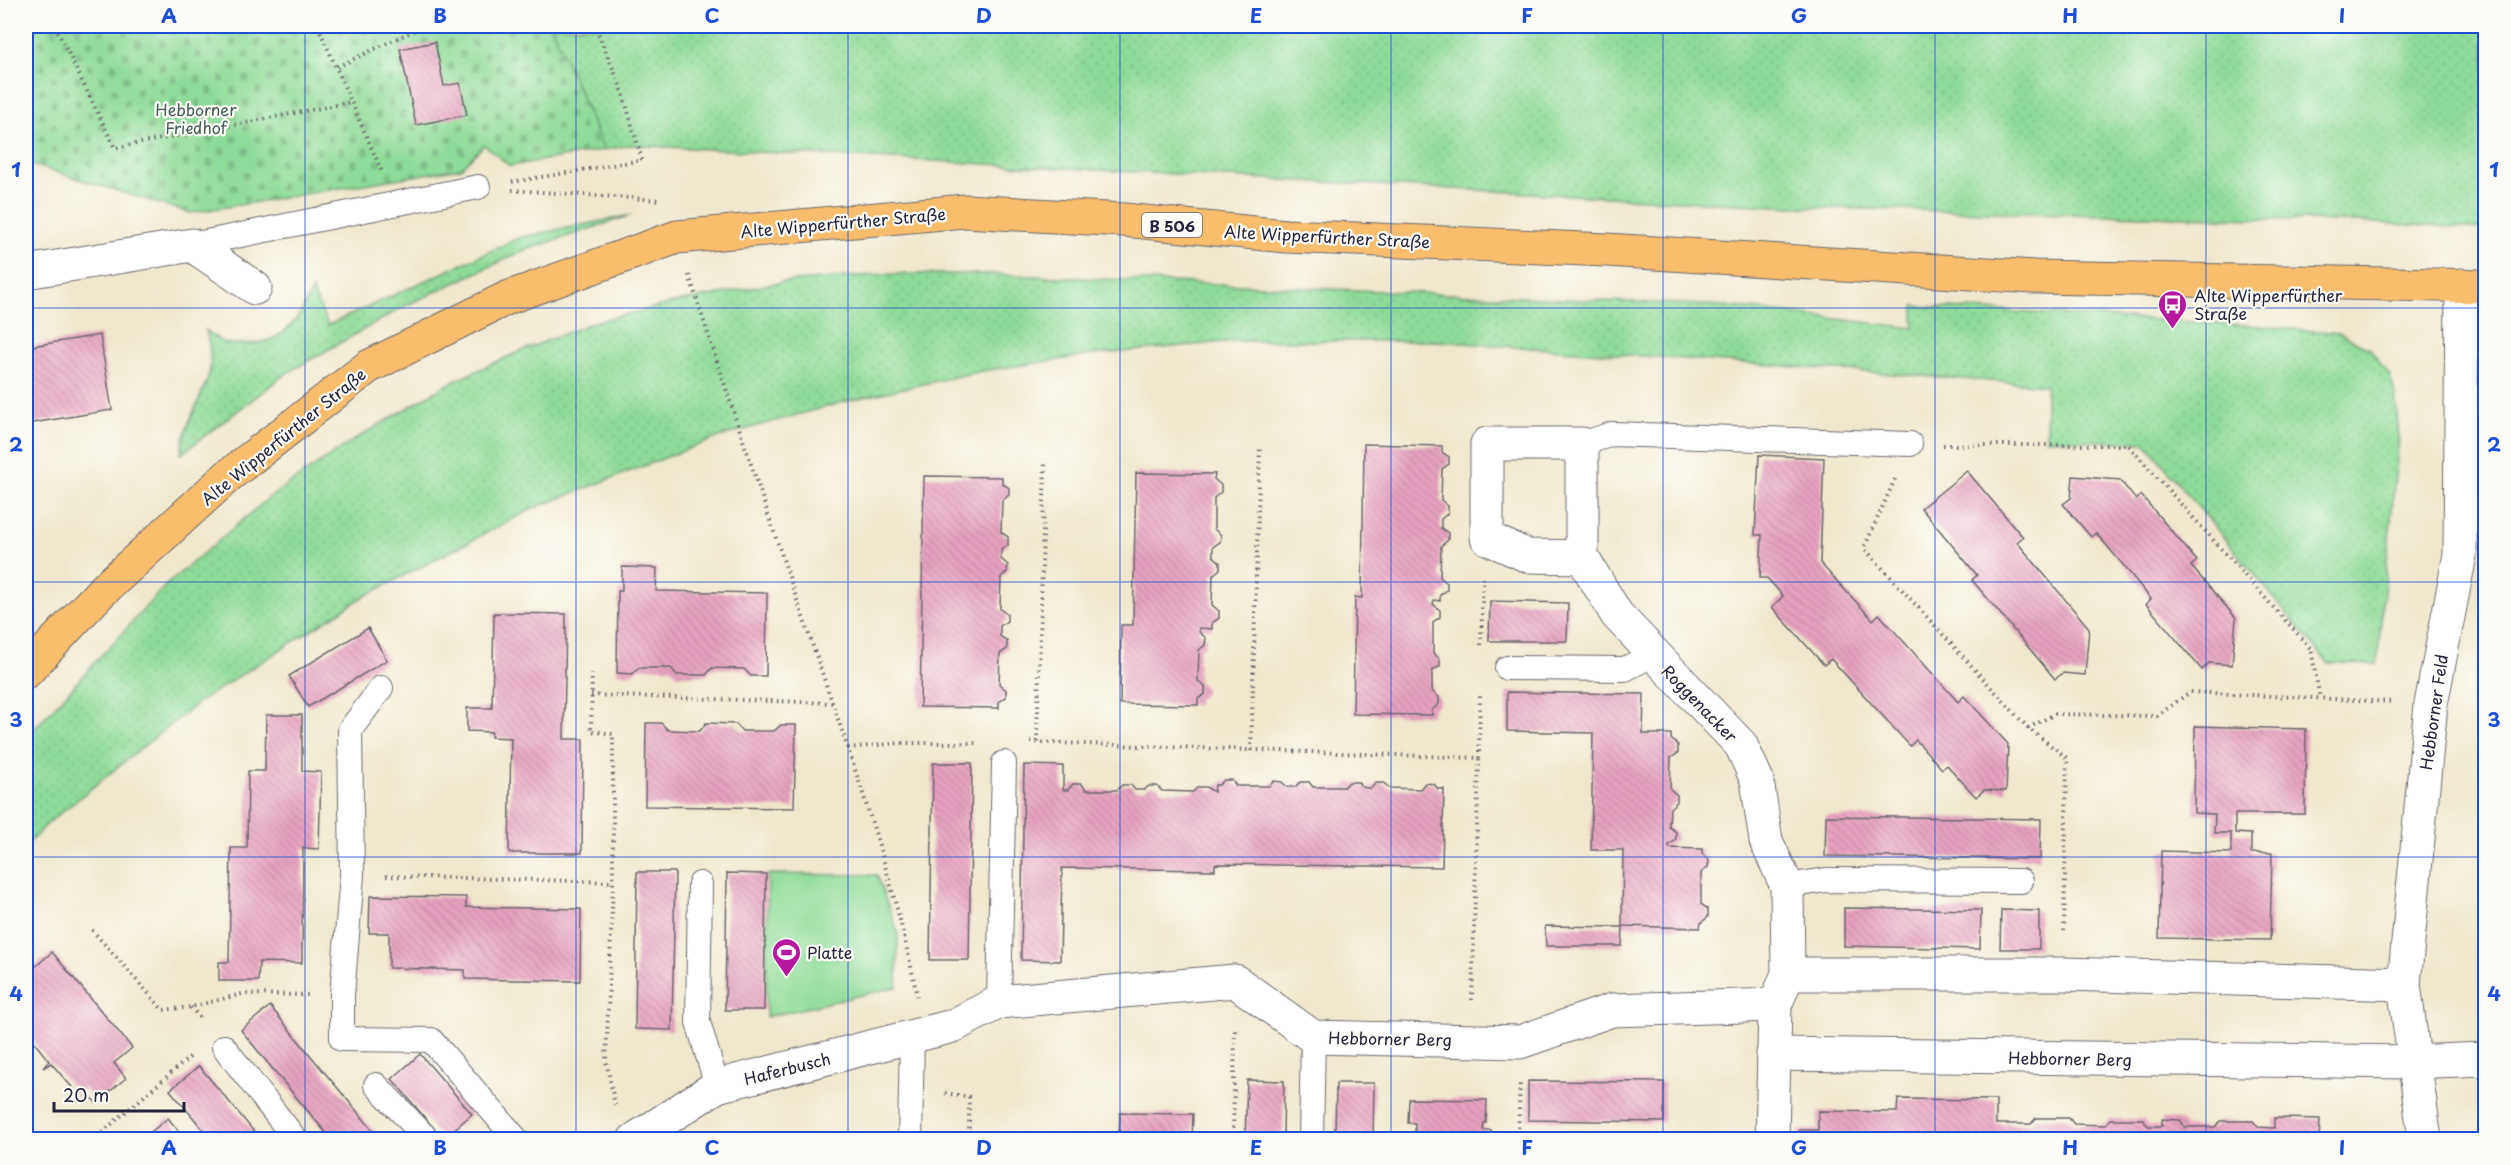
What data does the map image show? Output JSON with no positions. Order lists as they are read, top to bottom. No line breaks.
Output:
{"streets":{"main road":["Alte Wipperfürther Straße","B 506"],"street":["Roggenacker","Hebborner Feld","Hebborner Berg","Haferbusch"]},"crossings":[["Alte Wipperfürther Straße","Hebborner Feld"],["Hebborner Feld","Hebborner Berg"]],"parks":["Hebborner Friedhof"],"places":{"bus stop":["Alte Wipperfürther Straße"],"sports":["Platte"]},"scale_bar":"20 m","grid":{"columns":["A","B","C","D","E","F","G","H","I"],"rows":["1","2","3","4"]}}
